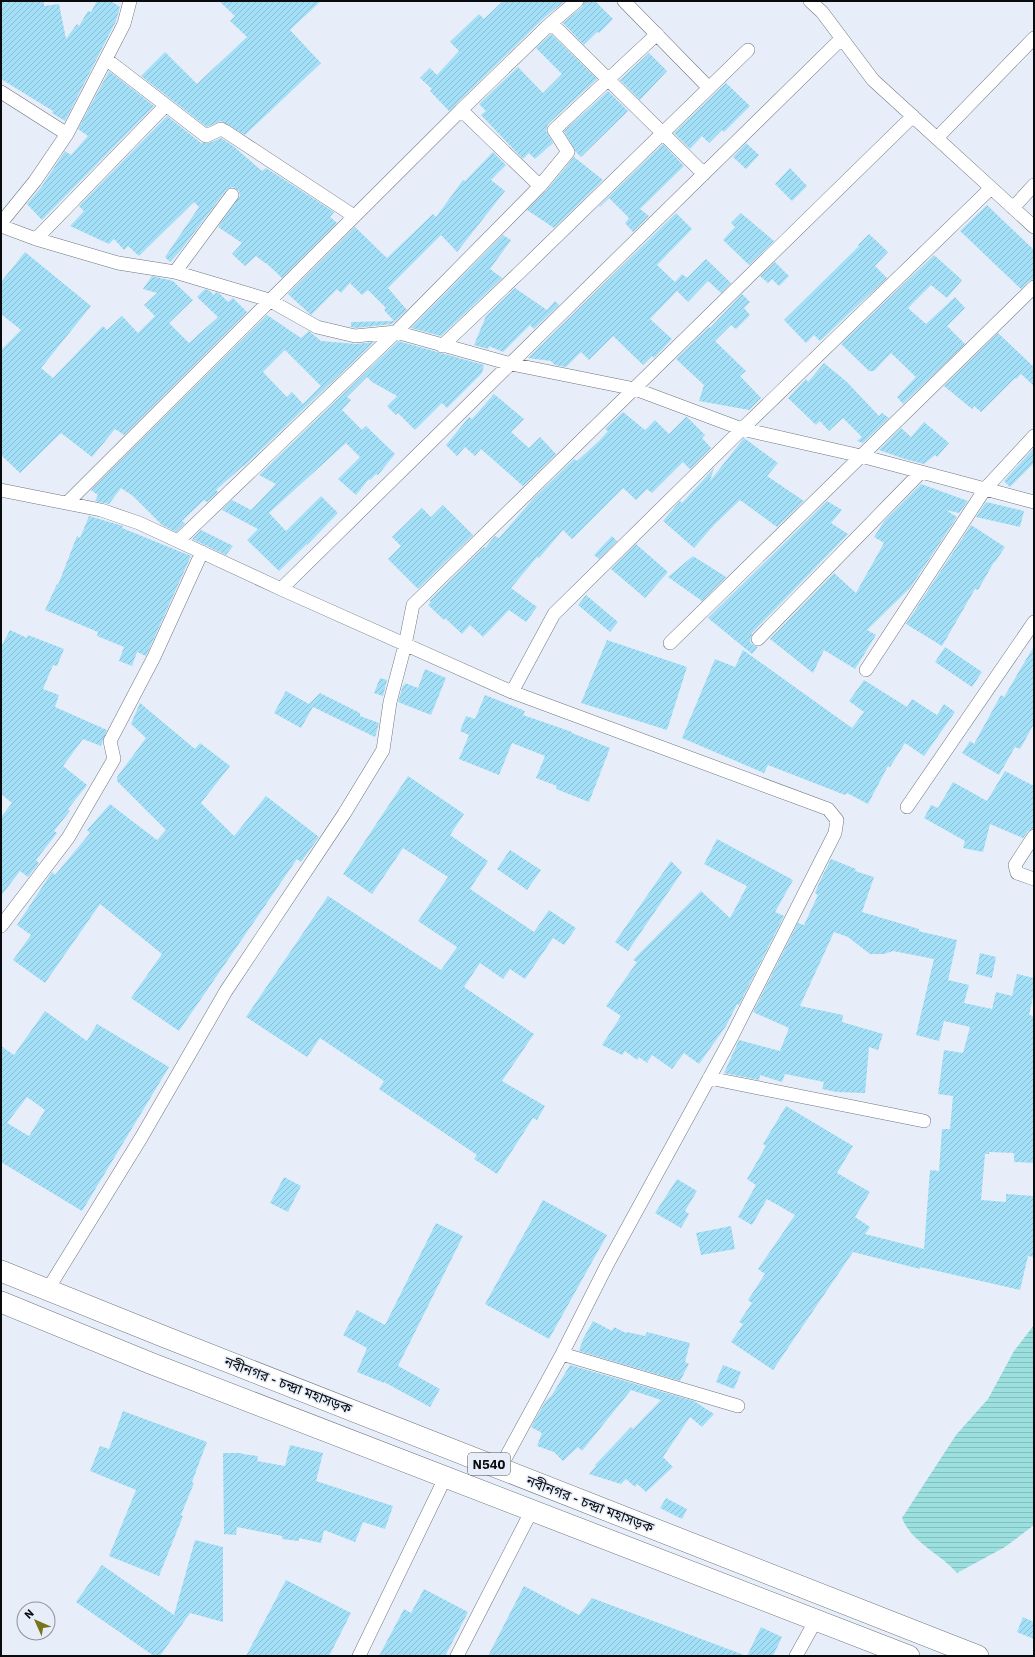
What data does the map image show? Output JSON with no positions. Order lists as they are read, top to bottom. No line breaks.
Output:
{"streets":{"highway":["নবীনগর - চন্দ্রা মহাসড়ক","N540"]},"north":"top left"}
